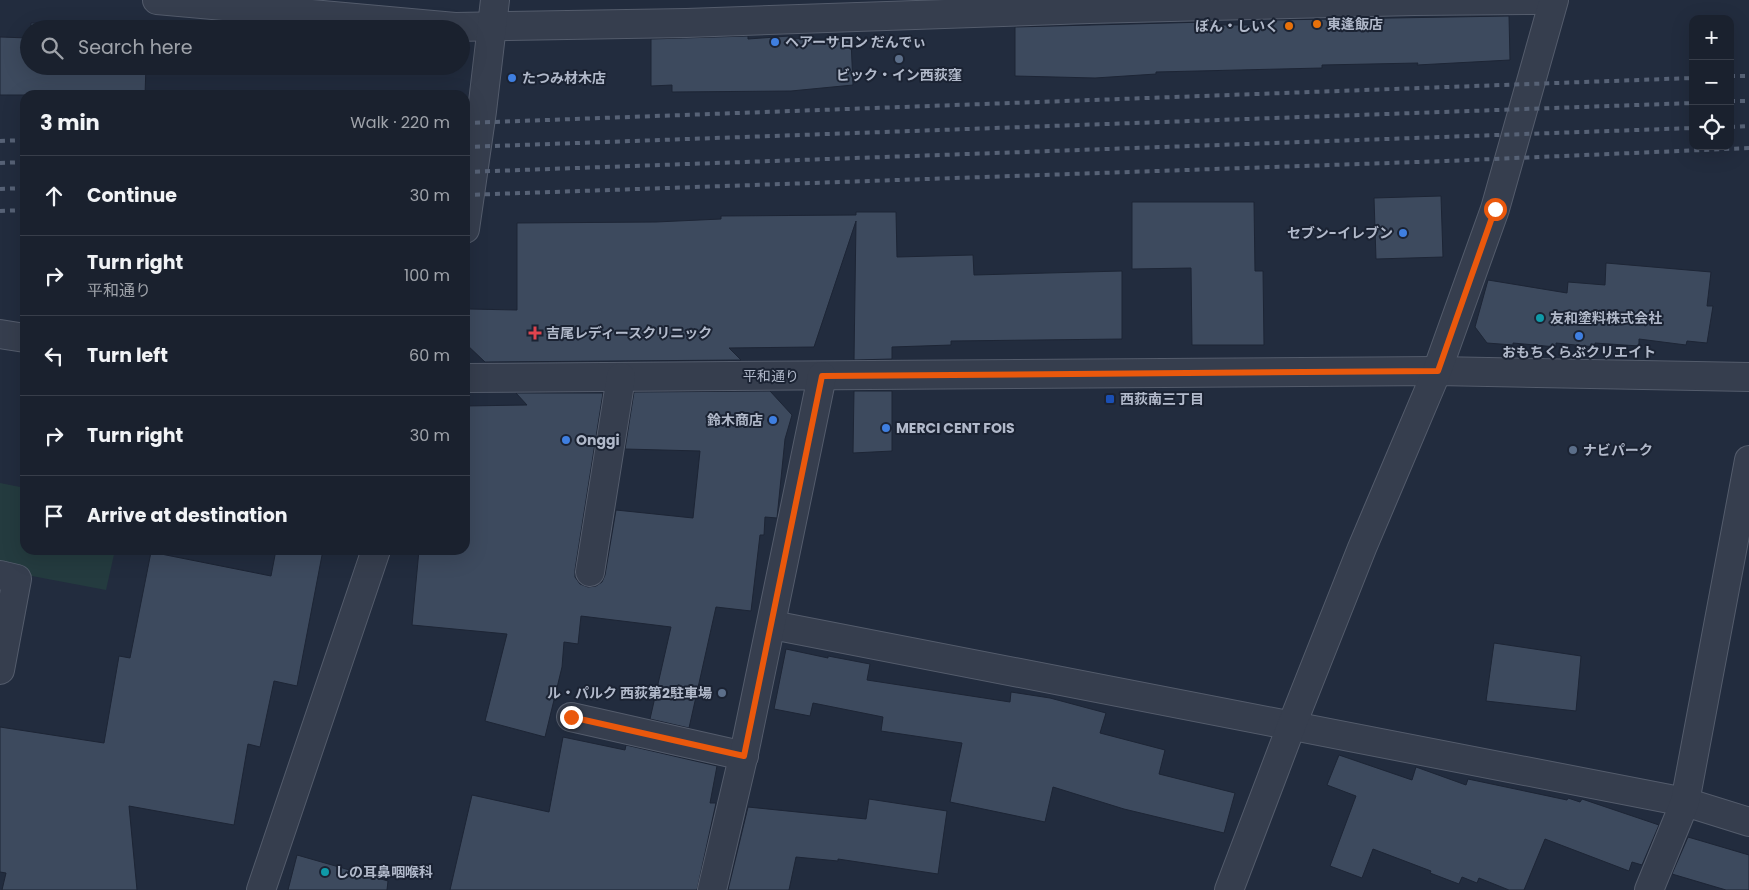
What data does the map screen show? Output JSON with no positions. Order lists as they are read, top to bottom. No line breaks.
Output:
{"streets":{"street":["平和通り"]},"places":{"other":["東逢飯店","ぼん・しいく","ヘアーサロン だんでぃ","ビック・イン西荻窪","たつみ材木店","セブン-イレブン","友和塗料株式会社","おもちくらぶクリエイト","鈴木商店","MERCI CENT FOIS","Onggi","ナビパーク","ル・パルク 西荻第2駐車場","しの耳鼻咽喉科"],"health":["吉尾レディースクリニック"],"transit":["西荻南三丁目"]},"page":{"map_buttons":["+","−"],"search":"Search here","heading":["3 min","Walk · 220 m"],"list":[["Continue","30 m"],["Turn right","平和通り","100 m"],["Turn left","60 m"],["Turn right","30 m"],"Arrive at destination"]}}
